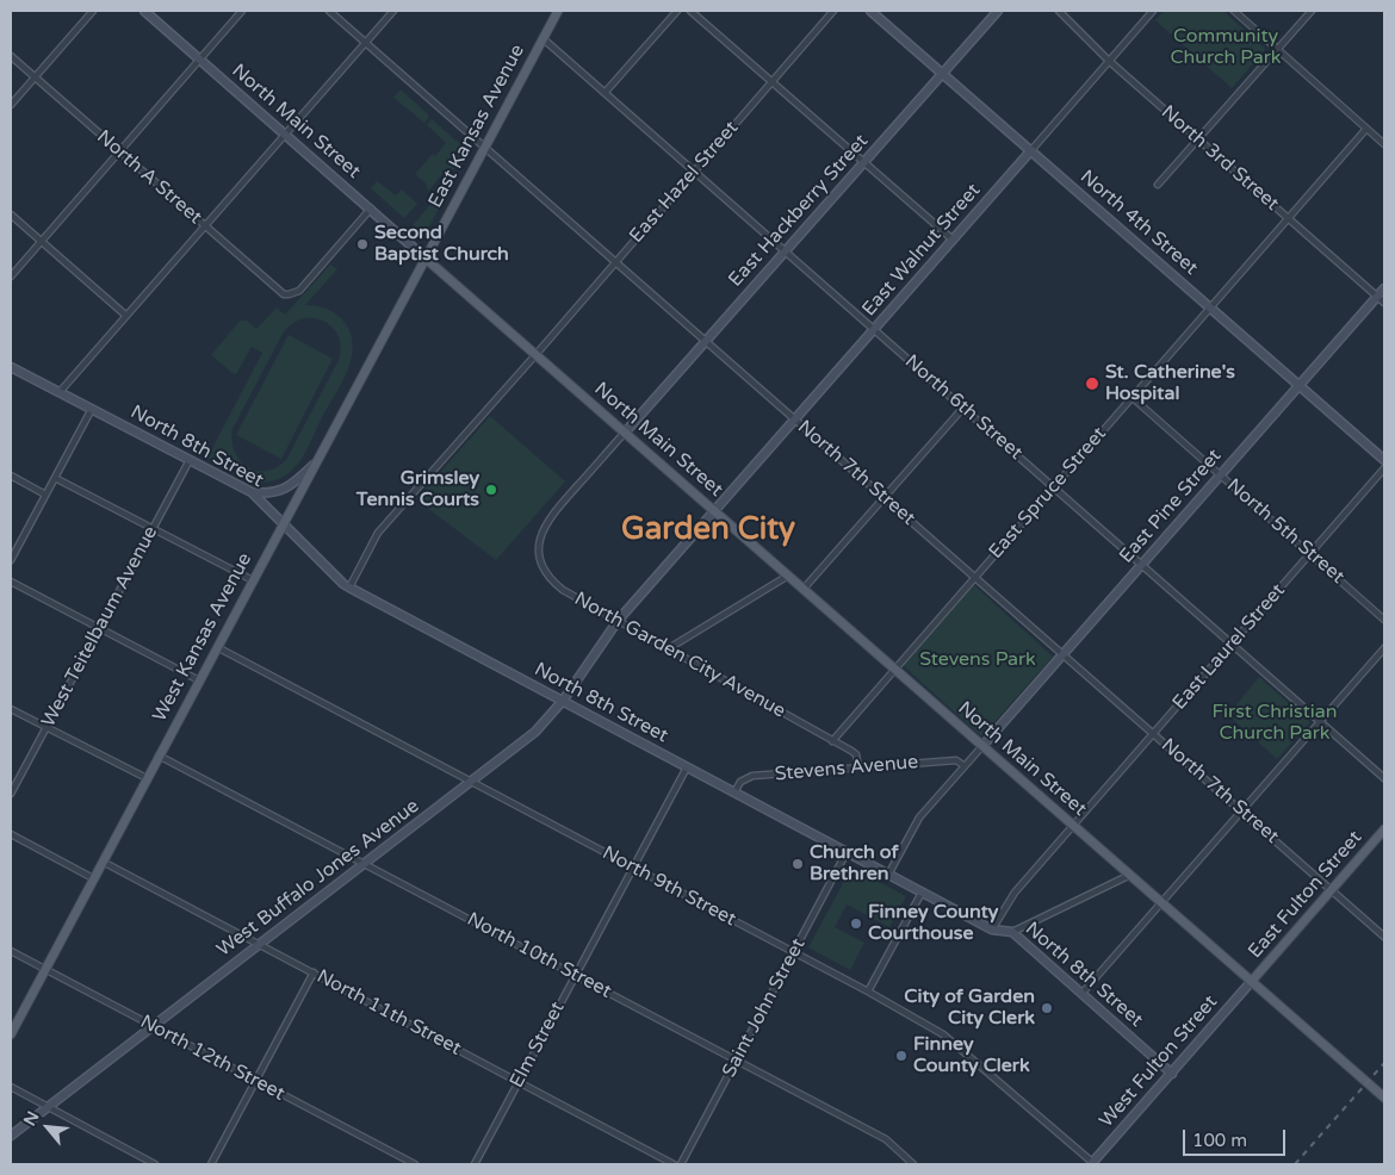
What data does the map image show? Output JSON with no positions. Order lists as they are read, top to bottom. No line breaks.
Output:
{"streets":{"main road":["North Main Street","East Kansas Avenue","West Kansas Avenue","East Fulton Street"],"street":["North 3rd Street","North A Street","East Hazel Street","East Hackberry Street","North 4th Street","East Walnut Street","North 6th Street","North 8th Street","North 7th Street","East Spruce Street","East Pine Street","North 5th Street","West Teitelbaum Avenue","East Laurel Street","North Garden City Avenue","Stevens Avenue","West Buffalo Jones Avenue","North 9th Street","North 10th Street","Saint John Street","North 11th Street","Elm Street","North 12th Street","West Fulton Street"]},"crossings":[["North Main Street","East Kansas Avenue"],["North Main Street","North A Street"],["North Main Street","East Hazel Street"],["North Main Street","East Hackberry Street"],["North Main Street","East Walnut Street"],["North Main Street","East Spruce Street"],["North Main Street","East Pine Street"],["North Main Street","West Kansas Avenue"],["North Main Street","East Laurel Street"],["North Main Street","North Garden City Avenue"],["North Main Street","East Fulton Street"],["North Main Street","West Fulton Street"],["East Kansas Avenue","North 6th Street"],["East Kansas Avenue","North 7th Street"],["East Kansas Avenue","West Kansas Avenue"],["North 3rd Street","East Walnut Street"],["North 3rd Street","East Spruce Street"],["North 3rd Street","East Pine Street"],["East Hazel Street","North 6th Street"],["East Hazel Street","North 8th Street"],["East Hazel Street","North 7th Street"],["East Hackberry Street","North 4th Street"],["East Hackberry Street","North 6th Street"],["East Hackberry Street","North 7th Street"],["East Hackberry Street","North Garden City Avenue"],["North 4th Street","East Walnut Street"],["North 4th Street","East Spruce Street"],["North 4th Street","East Pine Street"],["East Walnut Street","North 6th Street"],["East Walnut Street","North 7th Street"],["East Walnut Street","North Garden City Avenue"],["East Walnut Street","West Buffalo Jones Avenue"],["North 6th Street","East Spruce Street"],["North 6th Street","East Pine Street"],["North 6th Street","East Laurel Street"],["North 8th Street","West Teitelbaum Avenue"],["North 8th Street","West Kansas Avenue"],["North 8th Street","East Laurel Street"],["North 8th Street","Stevens Avenue"],["North 8th Street","West Buffalo Jones Avenue"],["North 8th Street","Saint John Street"],["North 8th Street","Elm Street"],["North 8th Street","West Fulton Street"],["North 7th Street","East Spruce Street"],["North 7th Street","East Pine Street"],["North 7th Street","East Laurel Street"],["North 7th Street","East Fulton Street"],["East Spruce Street","North 5th Street"],["East Spruce Street","North Garden City Avenue"],["East Pine Street","North 5th Street"],["North 5th Street","East Laurel Street"],["West Kansas Avenue","North 9th Street"],["West Kansas Avenue","North 10th Street"],["West Kansas Avenue","North 11th Street"],["West Kansas Avenue","North 12th Street"],["North Garden City Avenue","Stevens Avenue"],["North Garden City Avenue","West Buffalo Jones Avenue"],["West Buffalo Jones Avenue","North 9th Street"],["West Buffalo Jones Avenue","North 10th Street"],["West Buffalo Jones Avenue","North 11th Street"],["West Buffalo Jones Avenue","North 12th Street"],["North 9th Street","Saint John Street"],["North 9th Street","Elm Street"],["North 9th Street","West Fulton Street"],["East Fulton Street","West Fulton Street"],["North 10th Street","Saint John Street"],["North 10th Street","Elm Street"],["North 11th Street","Elm Street"]],"districts":["Garden City"],"parks":["Community Church Park","Stevens Park","First Christian Church Park"],"places":["Second Baptist Church","St. Catherine's Hospital","Grimsley Tennis Courts","Church of Brethren","Finney County Courthouse","City of Garden City Clerk","Finney County Clerk"],"scale_bar":"100 m","north":"top left"}
